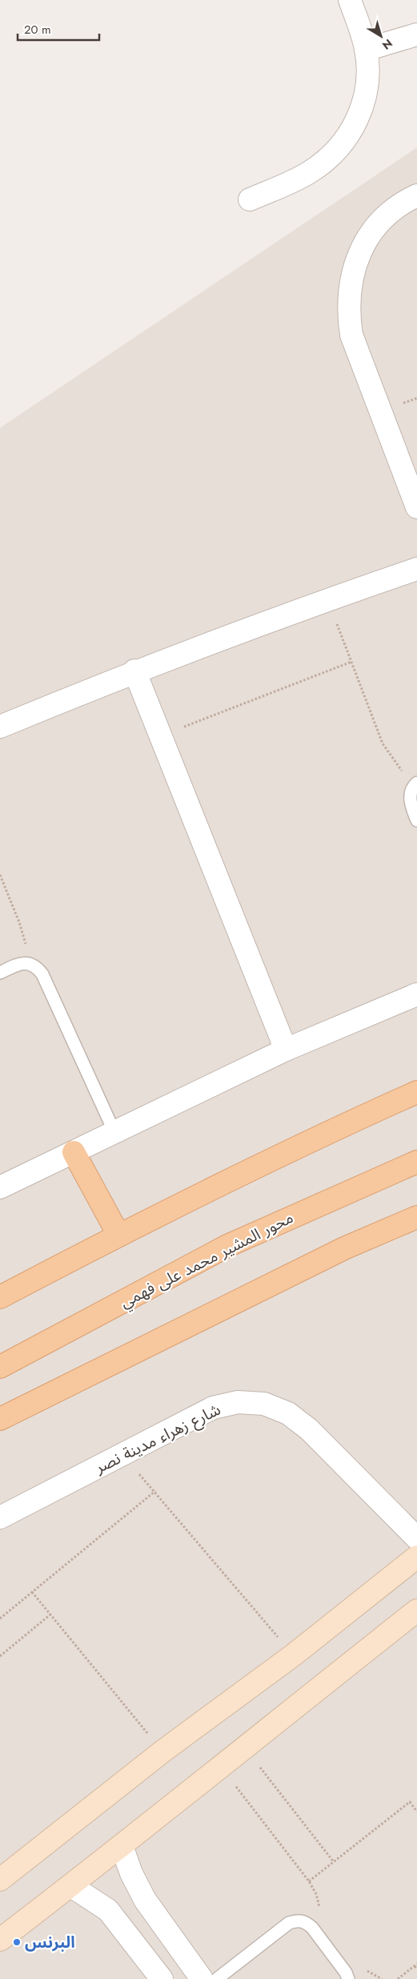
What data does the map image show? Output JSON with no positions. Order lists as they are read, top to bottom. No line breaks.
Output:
{"streets":{"main road":["محور المشير محمد على فهمي"],"street":["شارع زهراء مدينة نصر"]},"places":["البرنس"],"scale_bar":"20 m","north":"bottom right"}
